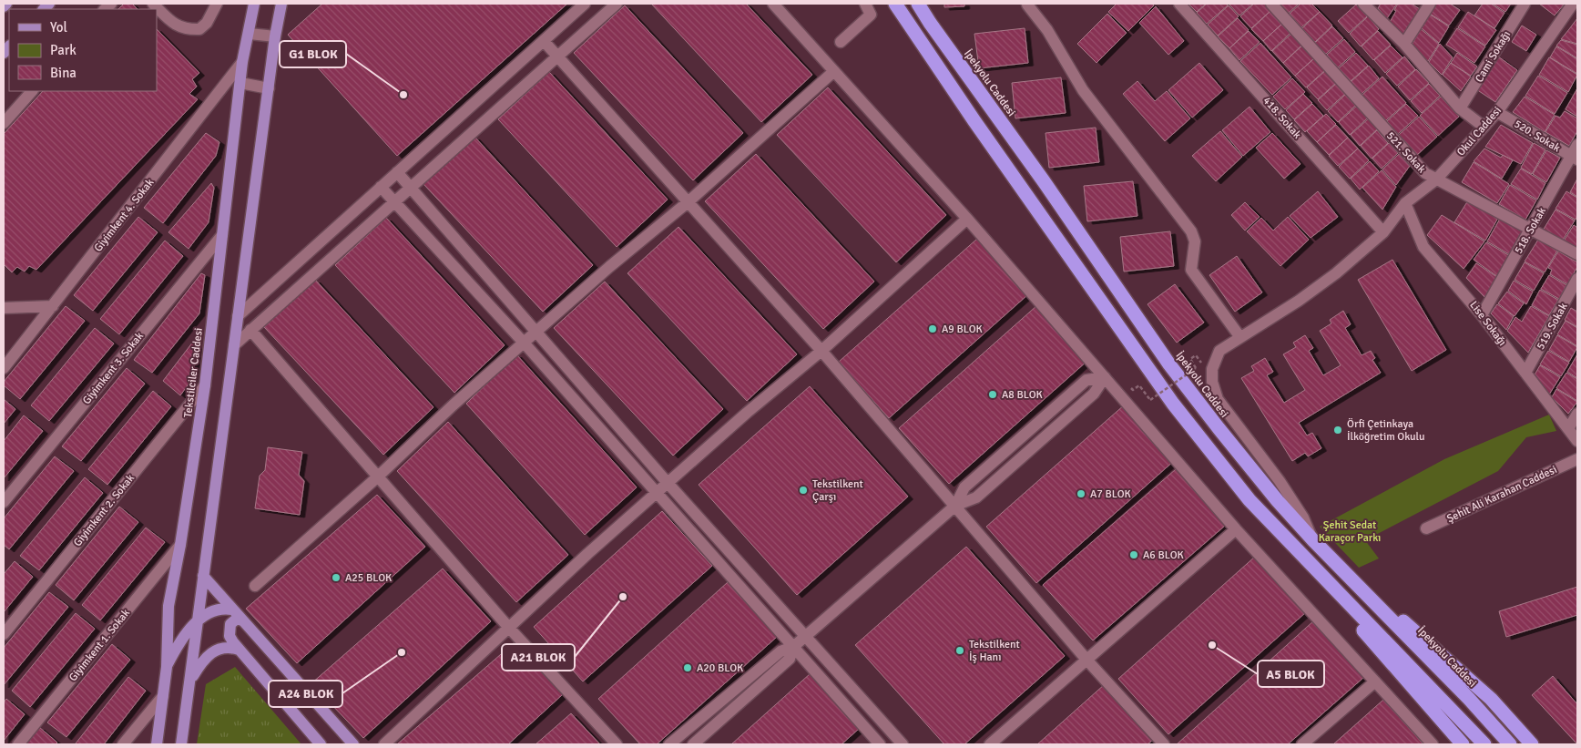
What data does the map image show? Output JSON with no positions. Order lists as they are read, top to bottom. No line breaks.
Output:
{"streets":{"highway":["İpekyolu Caddesi"],"main road":["Tekstilciler Caddesi"],"street":["Cami Sokağı","418. Sokak","Okul Caddesi","520. Sokak","521. Sokak","Giyimkent 4. Sokak","518. Sokak","Lise Sokağı","519. Sokak","Giyimkent 3. Sokak","Şehit Ali Karahan Caddesi","Giyimkent 2. Sokak","Giyimkent 1. Sokak"]},"crossings":[["İpekyolu Caddesi","Okul Caddesi"],["418. Sokak","Okul Caddesi"],["Okul Caddesi","520. Sokak"],["Okul Caddesi","521. Sokak"],["Okul Caddesi","Lise Sokağı"],["520. Sokak","518. Sokak"],["521. Sokak","518. Sokak"],["Giyimkent 4. Sokak","Tekstilciler Caddesi"],["518. Sokak","Lise Sokağı"],["Lise Sokağı","519. Sokak"],["Giyimkent 3. Sokak","Tekstilciler Caddesi"],["Tekstilciler Caddesi","Giyimkent 2. Sokak"],["Tekstilciler Caddesi","Giyimkent 1. Sokak"]],"parks":["Şehit Sedat Karaçor Parkı"],"places":["G1 BLOK","A9 BLOK","A8 BLOK","Örfi Çetinkaya İlköğretim Okulu","Tekstilkent Çarşı","A7 BLOK","A6 BLOK","A25 BLOK","A21 BLOK","A5 BLOK","Tekstilkent İş Hanı","A24 BLOK","A20 BLOK"],"legend":["Yol","Park","Bina"]}
